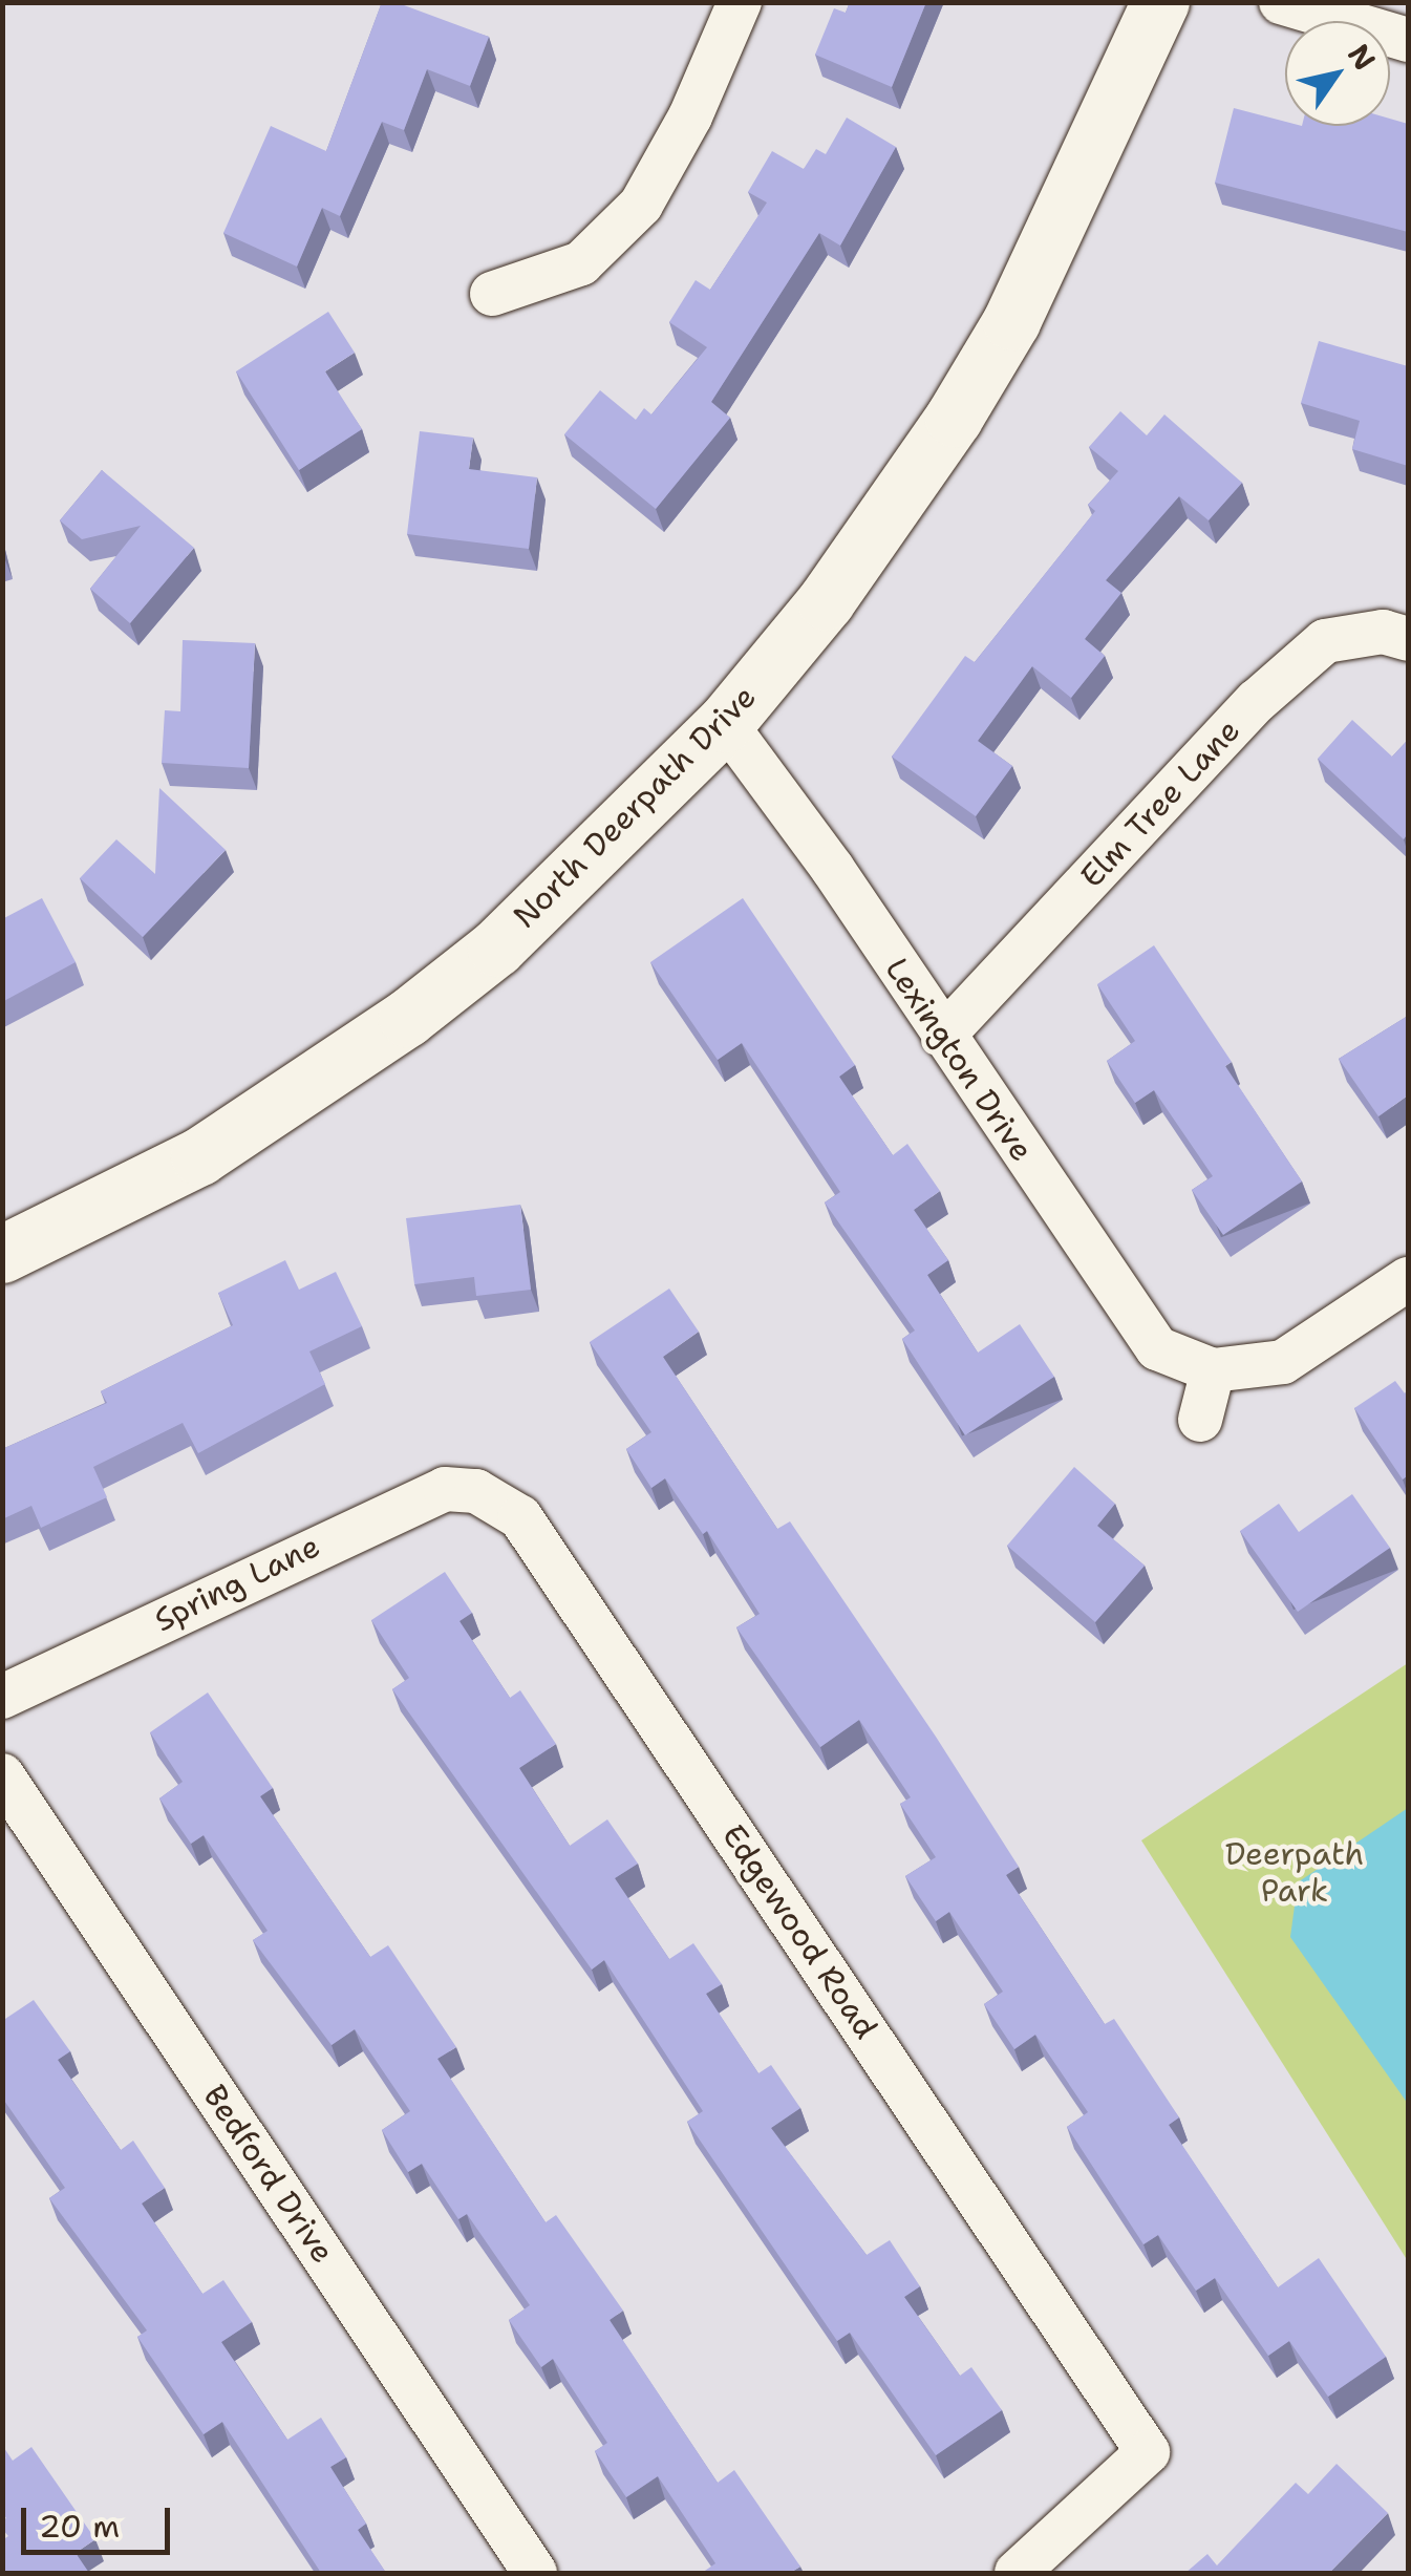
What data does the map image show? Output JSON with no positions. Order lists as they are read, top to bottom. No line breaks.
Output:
{"streets":{"street":["Elm Tree Lane","North Deerpath Drive","Lexington Drive","Spring Lane","Edgewood Road","Bedford Drive"]},"crossings":[["Elm Tree Lane","Lexington Drive"],["North Deerpath Drive","Lexington Drive"],["Spring Lane","Edgewood Road"]],"parks":["Deerpath Park"],"scale_bar":"20 m","north":"top right"}
